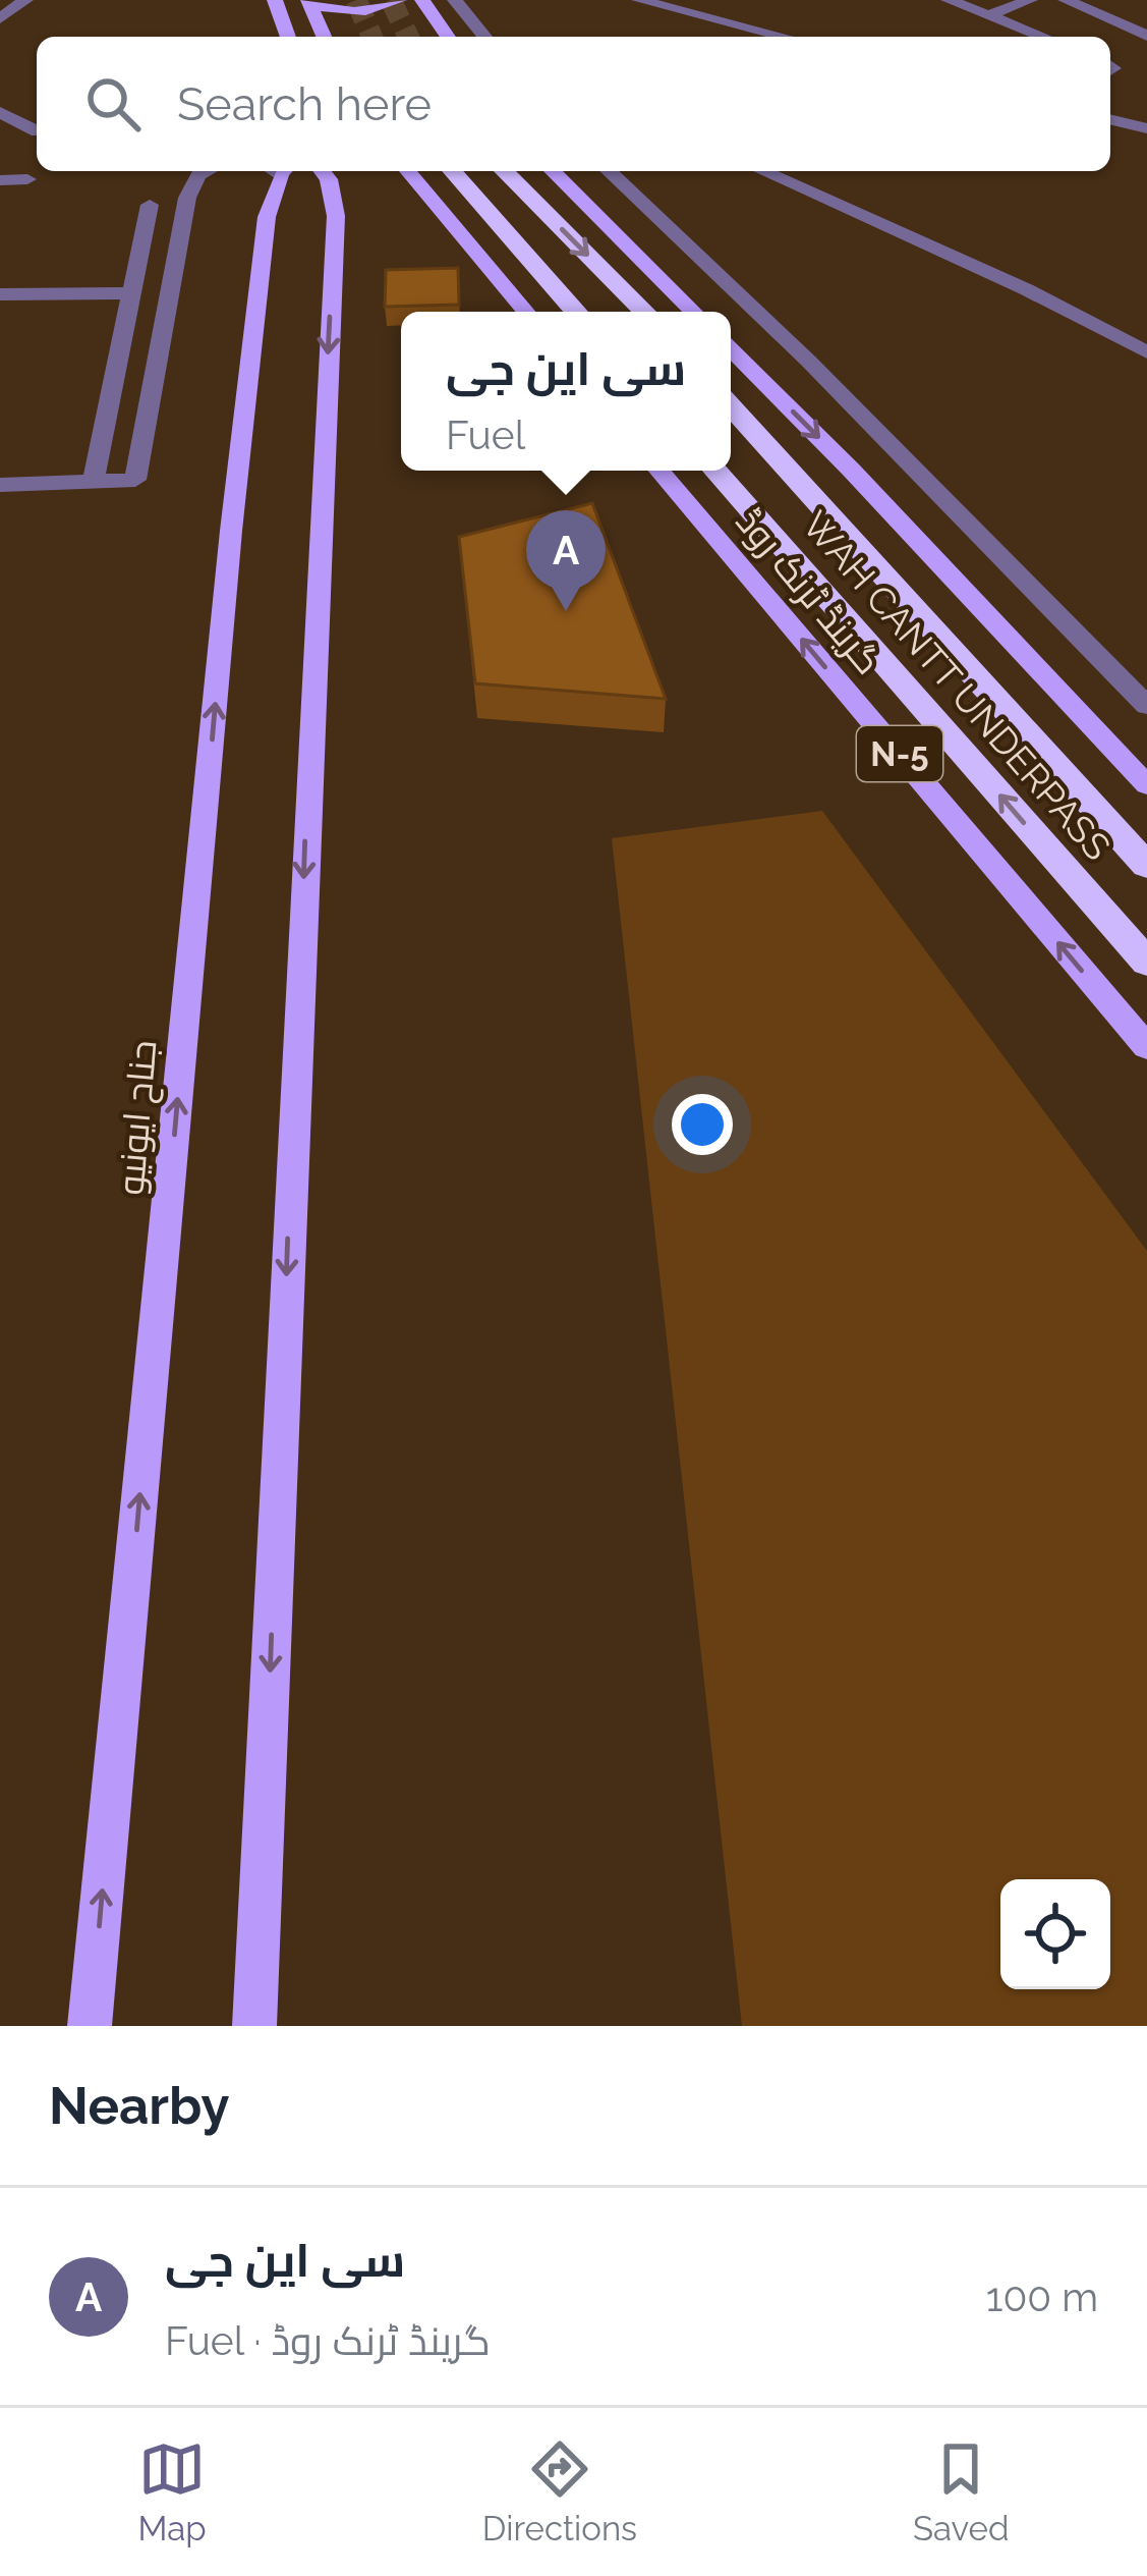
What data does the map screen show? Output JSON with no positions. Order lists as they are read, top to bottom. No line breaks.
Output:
{"streets":{"highway":["WAH CANTT UNDERPASS"],"main road":["گرینڈ ٹرنک روڈ","N-5","جناح ایونیو"]},"page":{"search":"Search here","popup":["سی این جی","Fuel"],"pins":"A","heading":"Nearby","list":[{"mark":"A","name":"سی این جی","note":"Fuel · گرینڈ ٹرنک روڈ","value":"100 m"}],"nav":["Map","Directions","Saved"]}}
